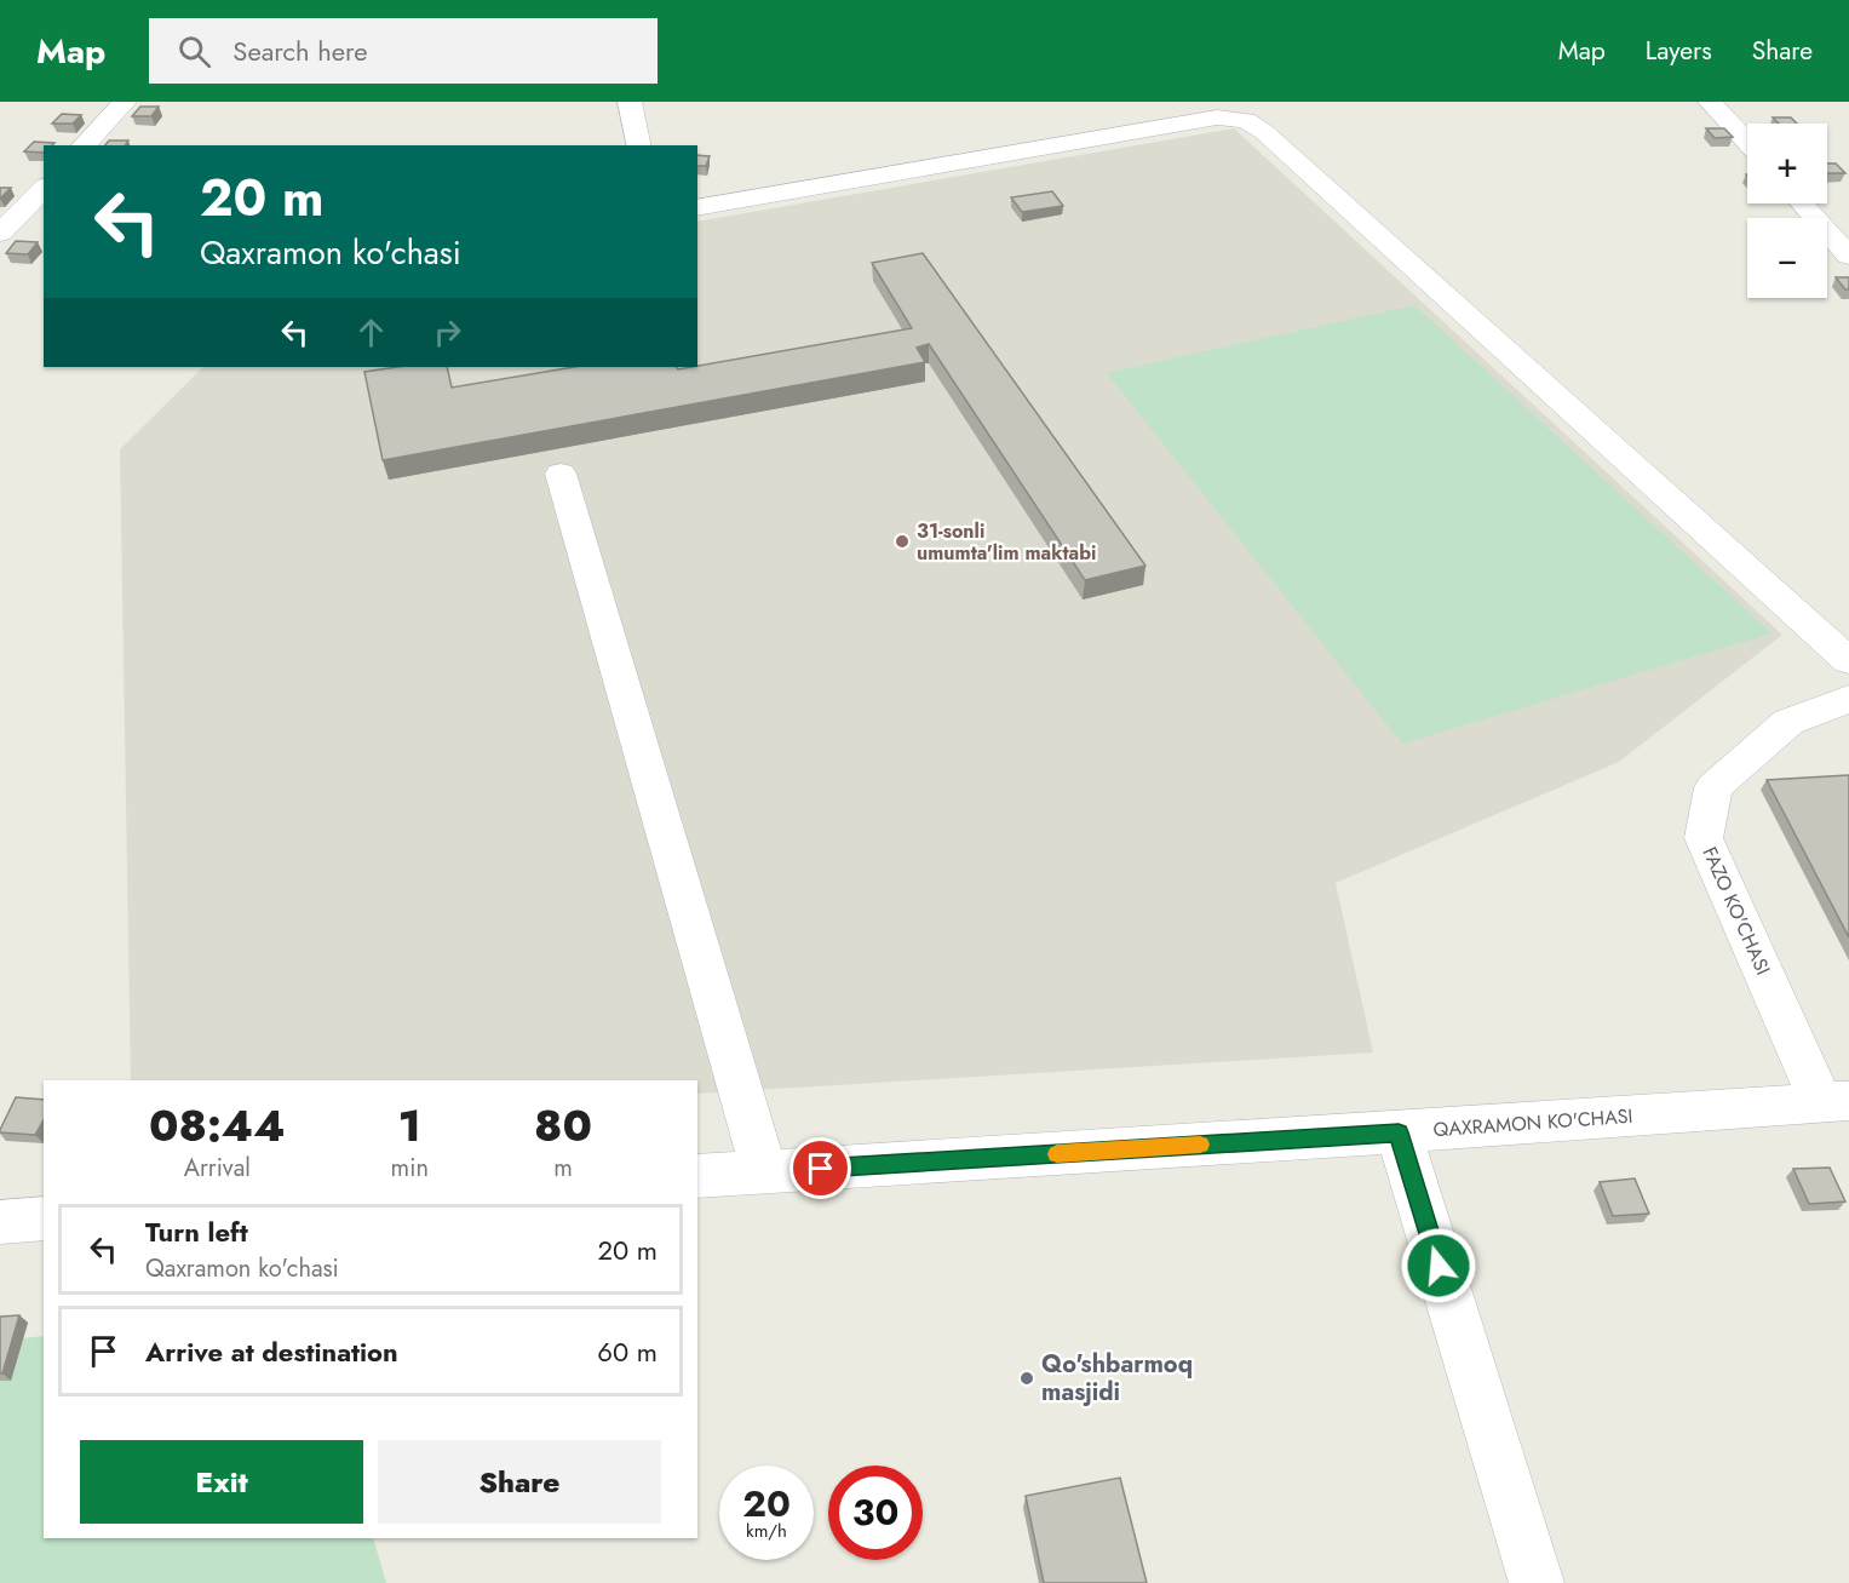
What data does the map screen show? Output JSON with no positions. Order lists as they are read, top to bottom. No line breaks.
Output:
{"streets":{"street":["FAZO KO'CHASI","QAXRAMON KO'CHASI"]},"crossings":[["FAZO KO'CHASI","QAXRAMON KO'CHASI"]],"places":["31-sonli umumta'lim maktabi","Qo'shbarmoq masjidi"],"page":{"header":"Map","search":"Search here","nav":["Map","Layers","Share"],"map_buttons":["+","−"],"turn":["20 m","Qaxramon ko'chasi"],"eta":["08:44","Arrival","1","min","80","m"],"list":[{"name":"Turn left","note":"Qaxramon ko'chasi","value":"20 m"},{"name":"Arrive at destination","value":"60 m"}],"buttons":["Exit","Share"],"speed":"20 km/h","limit":"30"}}
